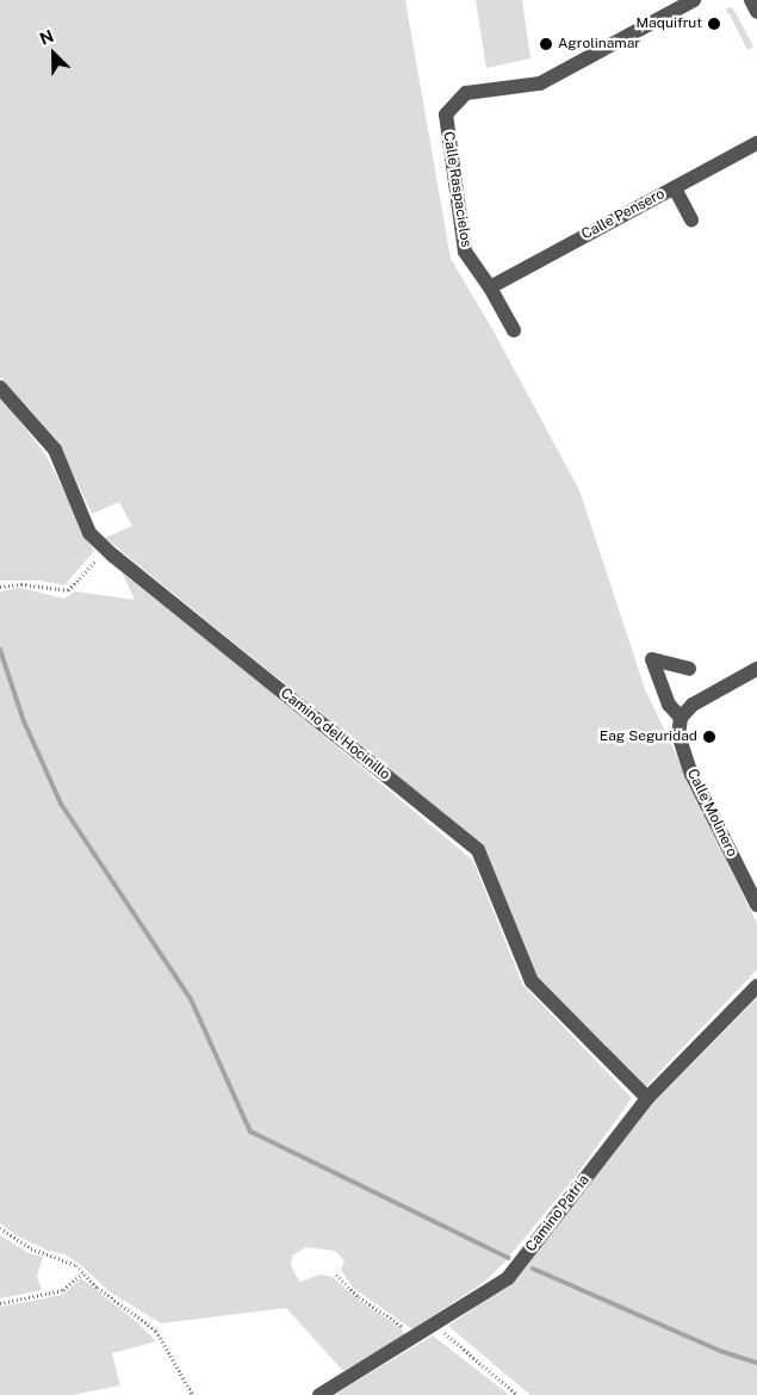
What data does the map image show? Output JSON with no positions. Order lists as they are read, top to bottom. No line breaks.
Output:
{"streets":{"street":["Calle Raspacielos","Calle Pensero","Camino del Hocinillo","Calle Molinero","Camino Patria"]},"crossings":[["Calle Raspacielos","Calle Pensero"],["Camino del Hocinillo","Camino Patria"]],"places":["Maquifrut","Agrolinamar","Eag Seguridad"],"north":"top left"}
